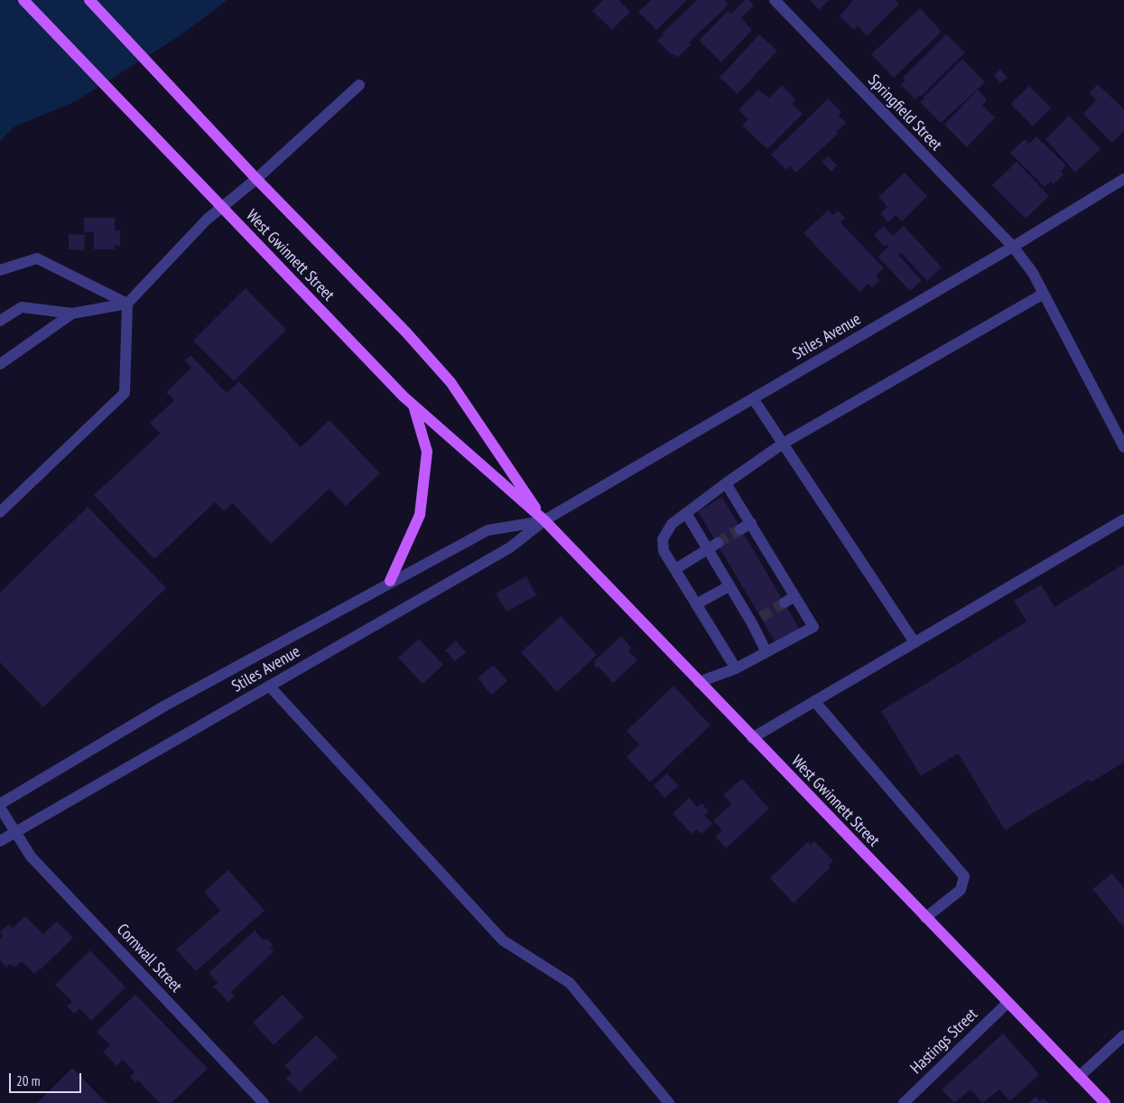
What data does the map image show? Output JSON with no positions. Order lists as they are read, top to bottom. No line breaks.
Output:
{"streets":{"main road":["West Gwinnett Street"],"street":["Springfield Street","Stiles Avenue","Cornwall Street","Hastings Street"]},"crossings":[["Springfield Street","Stiles Avenue"],["West Gwinnett Street","Stiles Avenue"],["West Gwinnett Street","Hastings Street"],["Stiles Avenue","Cornwall Street"]],"scale_bar":"20 m"}
